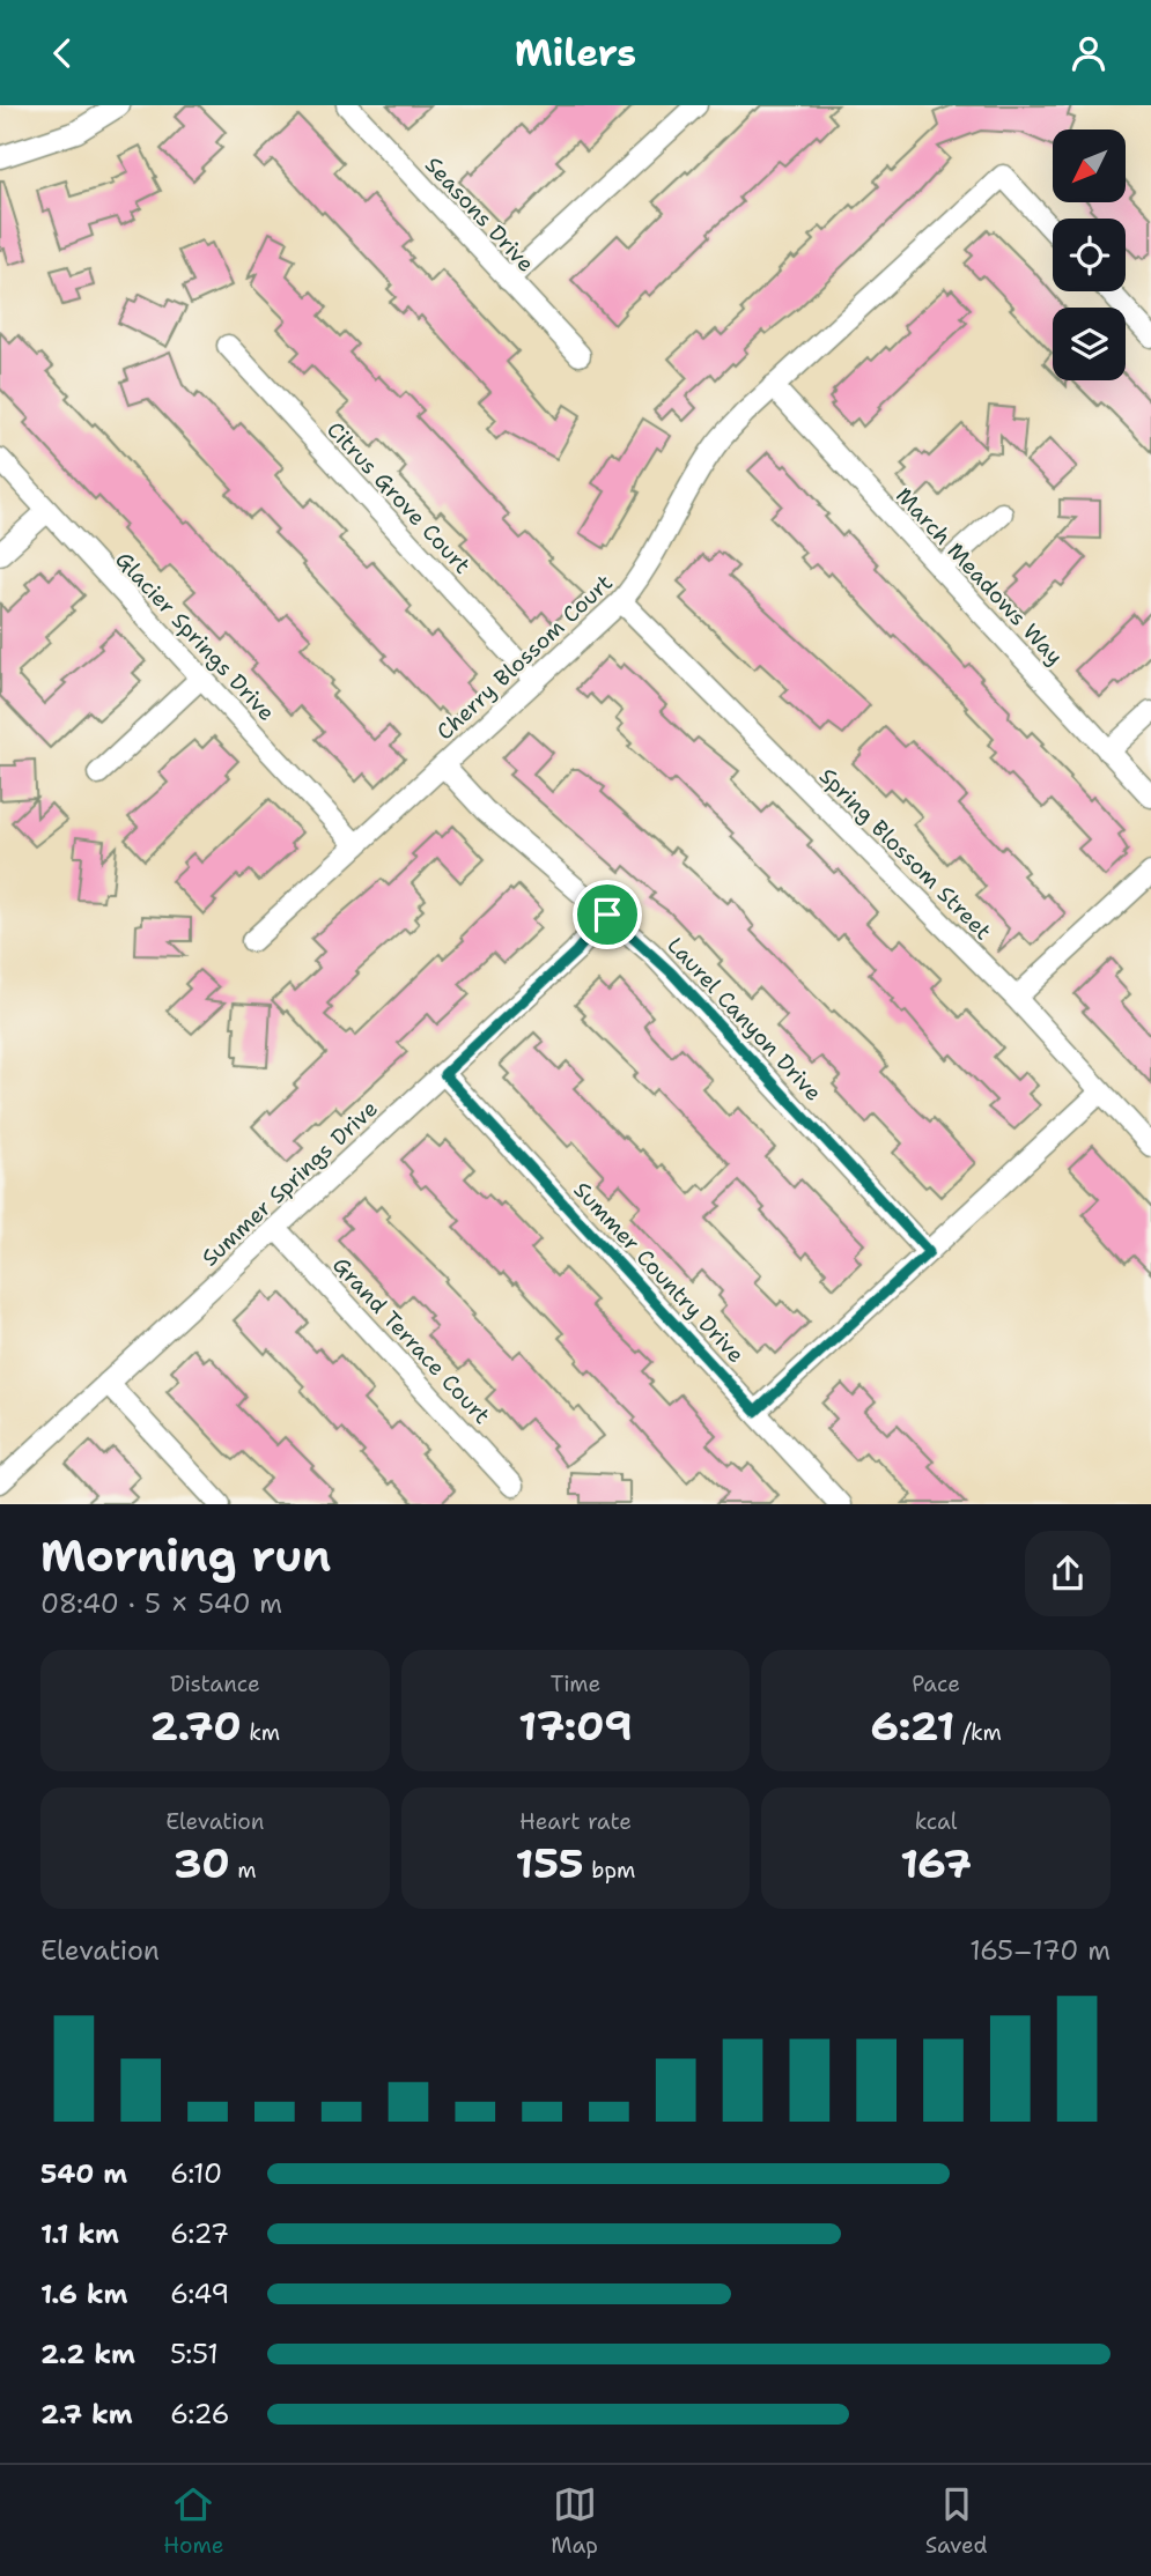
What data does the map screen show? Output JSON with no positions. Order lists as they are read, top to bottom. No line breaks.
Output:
{"streets":{"street":["Seasons Drive","Citrus Grove Court","March Meadows Way","Glacier Springs Drive","Cherry Blossom Court","Spring Blossom Street","Laurel Canyon Drive","Summer Springs Drive","Summer Country Drive","Grand Terrace Court"]},"crossings":[["Citrus Grove Court","Cherry Blossom Court"],["March Meadows Way","Cherry Blossom Court"],["Glacier Springs Drive","Cherry Blossom Court"],["Cherry Blossom Court","Spring Blossom Street"],["Cherry Blossom Court","Laurel Canyon Drive"],["Laurel Canyon Drive","Summer Springs Drive"],["Summer Springs Drive","Summer Country Drive"],["Summer Springs Drive","Grand Terrace Court"]],"north":"bottom left","page":{"header":"Milers","heading":["Morning run","08:40 · 5 × 540 m"],"stats":[["Distance","2.70 km"],["Time","17:09"],["Pace","6:21 /km"],["Elevation","30 m"],["Heart rate","155 bpm"],["kcal","167"]],"chart":["Elevation","165–170 m"],"list":[{"name":"540 m","note":"6:10"},{"name":"1.1 km","note":"6:27"},{"name":"1.6 km","note":"6:49"},{"name":"2.2 km","note":"5:51"},{"name":"2.7 km","note":"6:26"}],"tabs":["Home","Map","Saved"]}}
